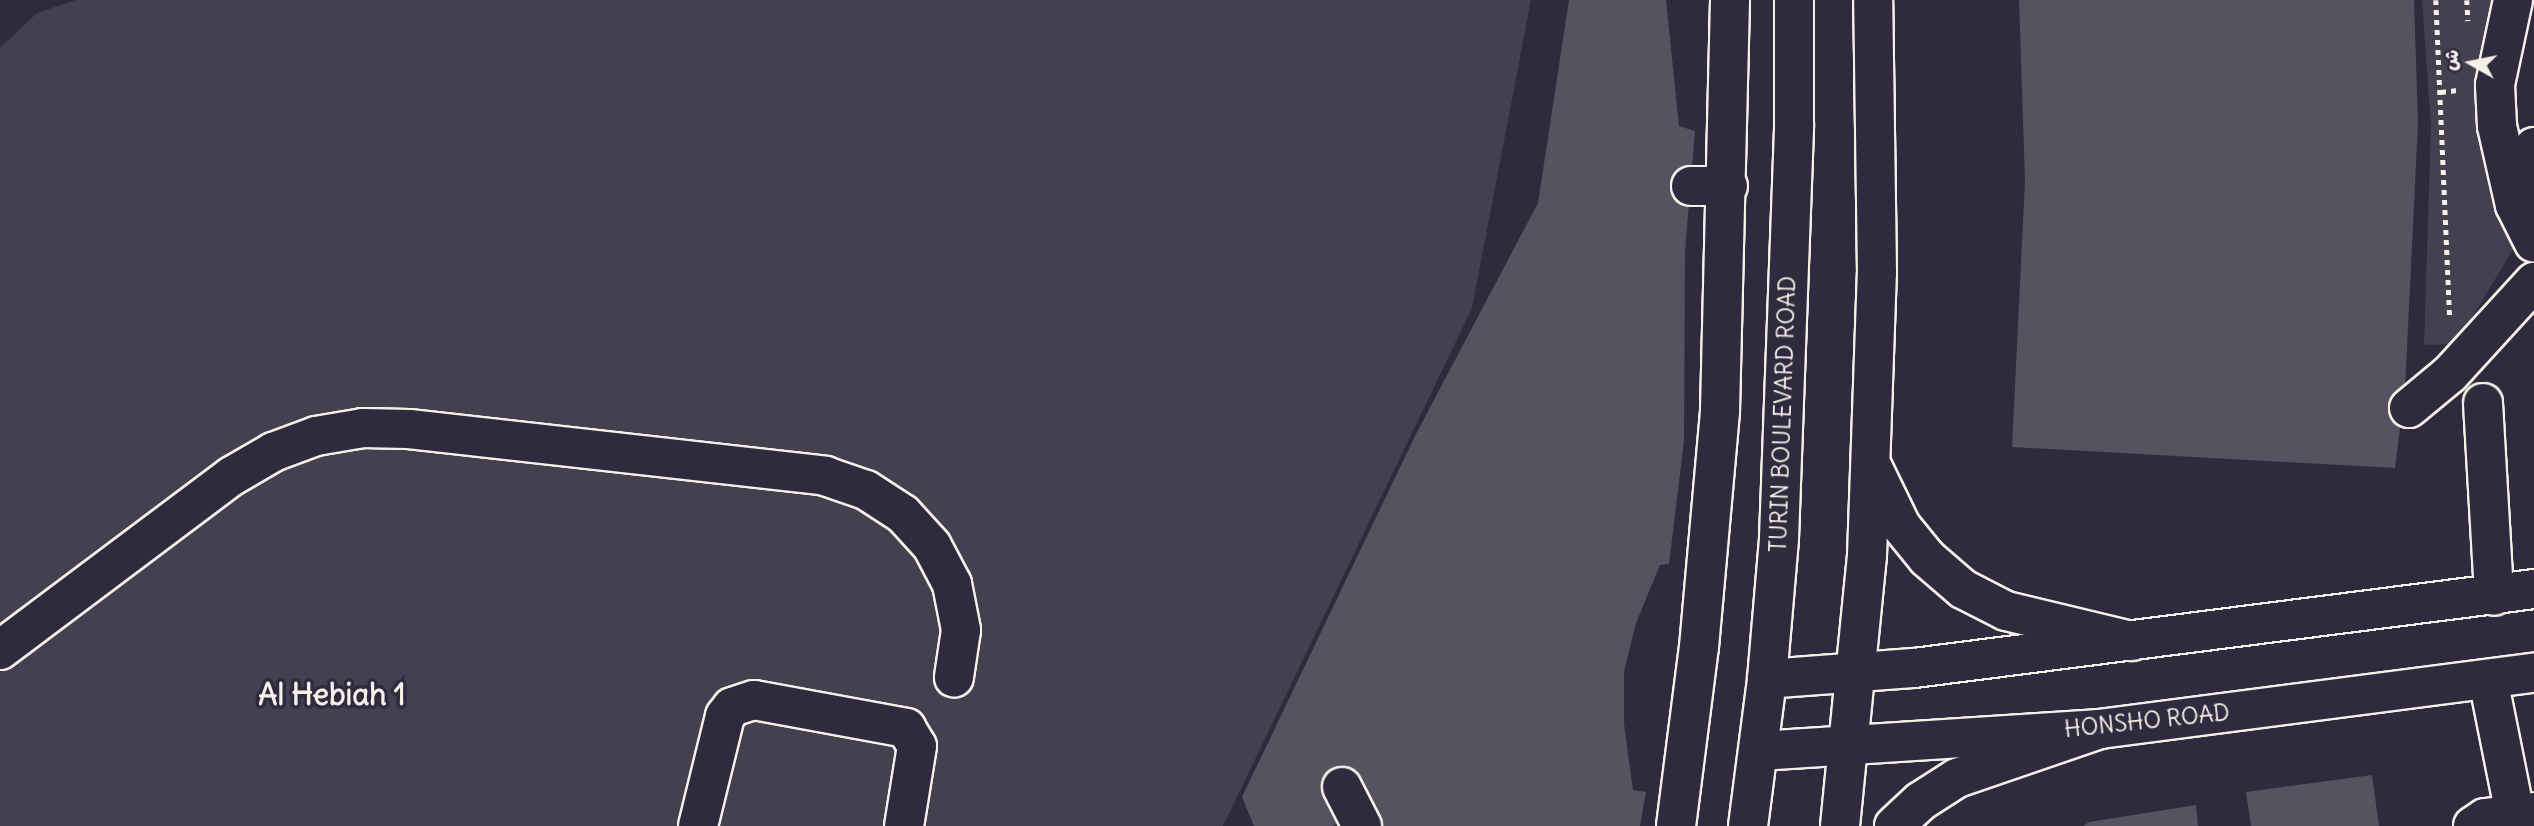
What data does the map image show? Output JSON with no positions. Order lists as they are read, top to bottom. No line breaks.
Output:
{"streets":{"main road":["TURIN BOULEVARD ROAD","HONSHO ROAD"]},"crossings":[["TURIN BOULEVARD ROAD","HONSHO ROAD"]],"districts":["Al Hebiah 1"],"north":"left"}
